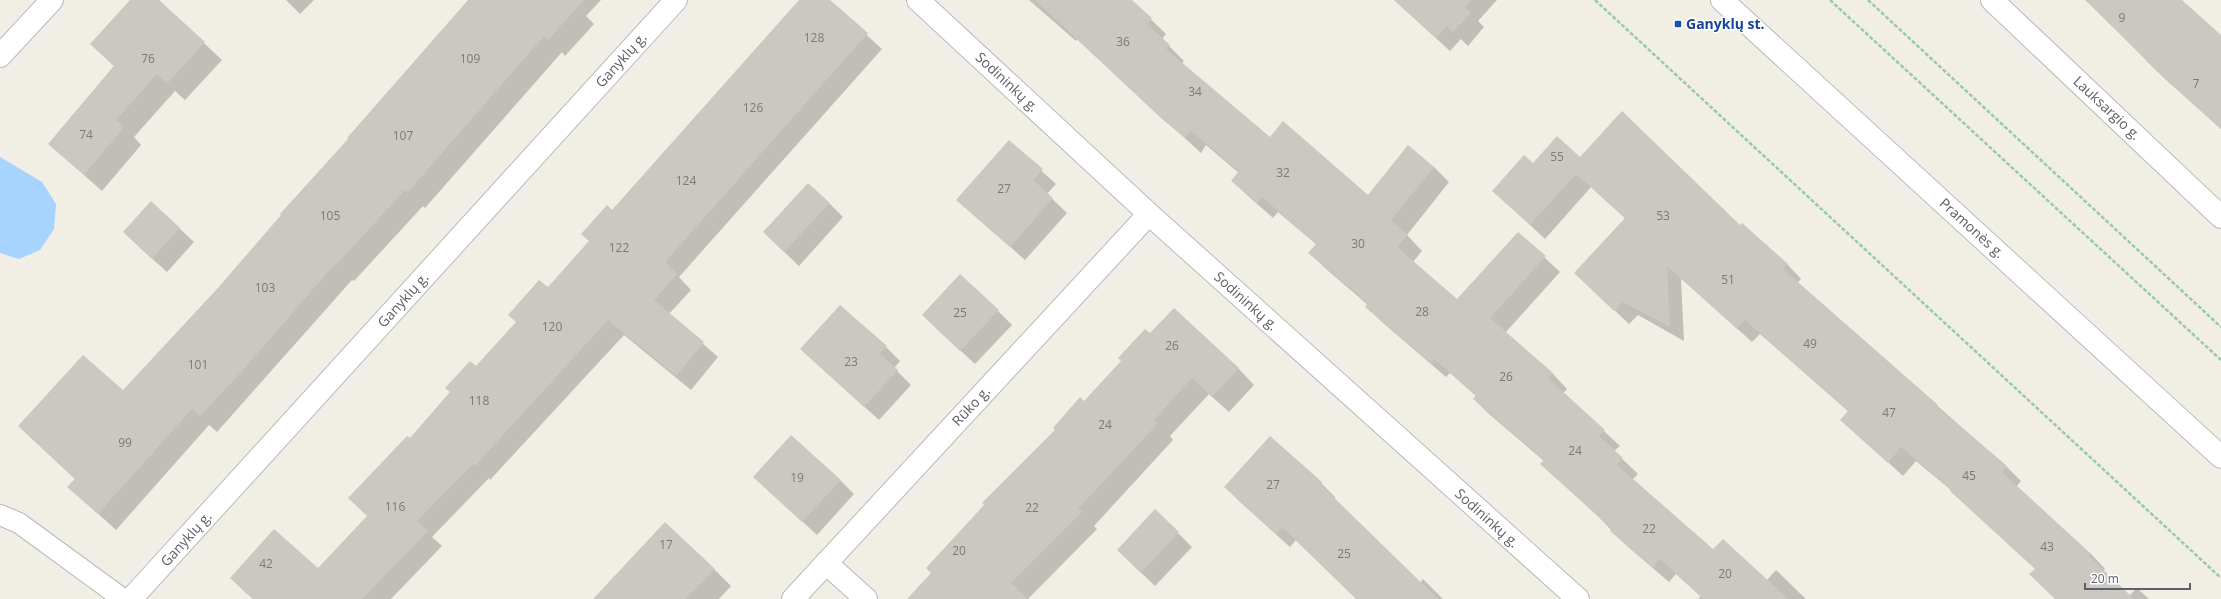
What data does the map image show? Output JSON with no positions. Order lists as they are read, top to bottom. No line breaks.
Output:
{"streets":{"street":["Ganyklų g.","Sodininkų g.","Lauksargio g.","Pramonės g.","Rūko g."]},"crossings":[["Sodininkų g.","Rūko g."]],"places":{"transit":["Ganyklų st."]},"house_numbers":["9","128","36","76","109","7","34","126","74","107","55","32","124","27","105","53","30","122","51","103","28","25","120","49","26","23","101","26","118","47","24","99","24","45","19","27","116","22","22","17","43","20","25","42","20"],"scale_bar":"20 m"}
